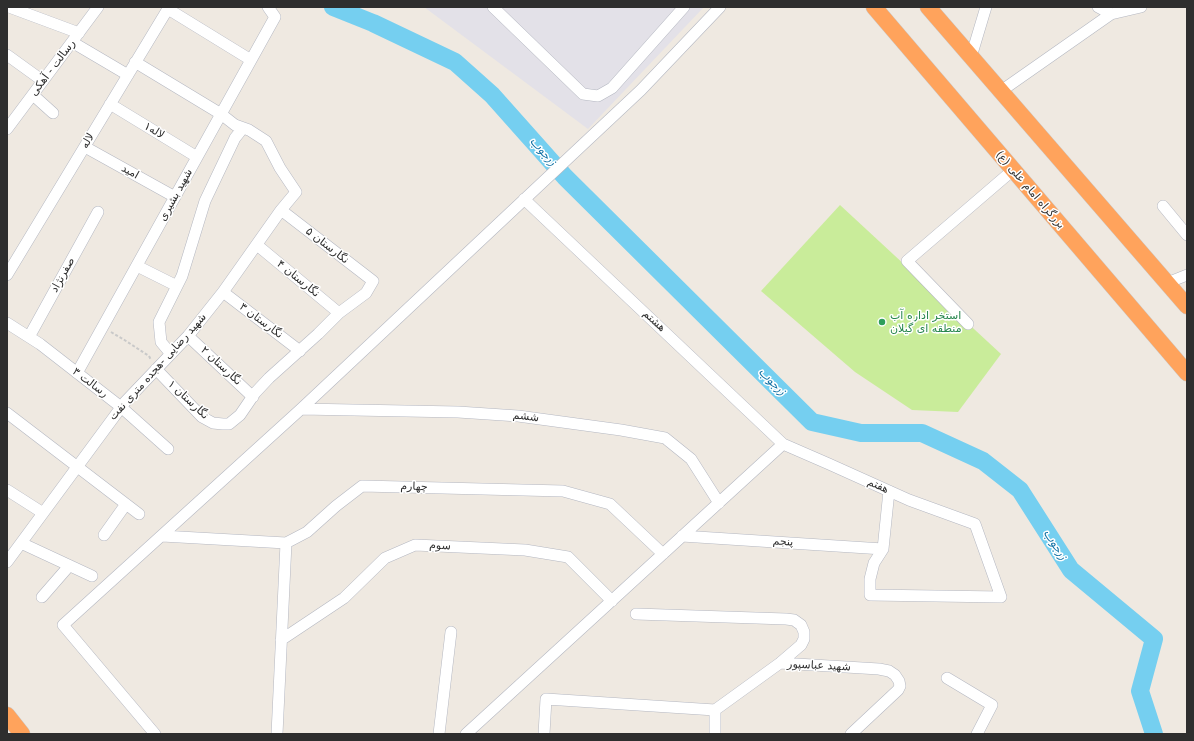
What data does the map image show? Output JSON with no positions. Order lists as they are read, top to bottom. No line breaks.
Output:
{"streets":{"highway":["بزرگراه امام علی (ع)"],"street":["رسالت - آهکی","لاله۱","لاله","امید","شهید بشیری","نگارستان ۵","صفرنژاد","نگارستان ۴","نگارستان ۳","هشتم","نگارستان ۲","شهید رضایی -هجده متری نفت","رسالت ۳","نگارستان ۱","ششم","هفتم","چهارم","پنجم","سوم","شهید عباسپور"]},"crossings":[["لاله۱","لاله"],["لاله۱","شهید بشیری"],["لاله","امید"],["امید","شهید بشیری"],["شهید بشیری","رسالت ۳"],["نگارستان ۵","نگارستان ۴"],["نگارستان ۵","شهید رضایی -هجده متری نفت"],["صفرنژاد","رسالت ۳"],["نگارستان ۴","شهید رضایی -هجده متری نفت"],["نگارستان ۳","شهید رضایی -هجده متری نفت"],["هشتم","هفتم"],["نگارستان ۲","شهید رضایی -هجده متری نفت"],["نگارستان ۲","نگارستان ۱"],["شهید رضایی -هجده متری نفت","رسالت ۳"],["شهید رضایی -هجده متری نفت","نگارستان ۱"],["هفتم","پنجم"]],"water":["زرجوب"],"places":["استخر اداره آب منطقه ای گیلان"]}
